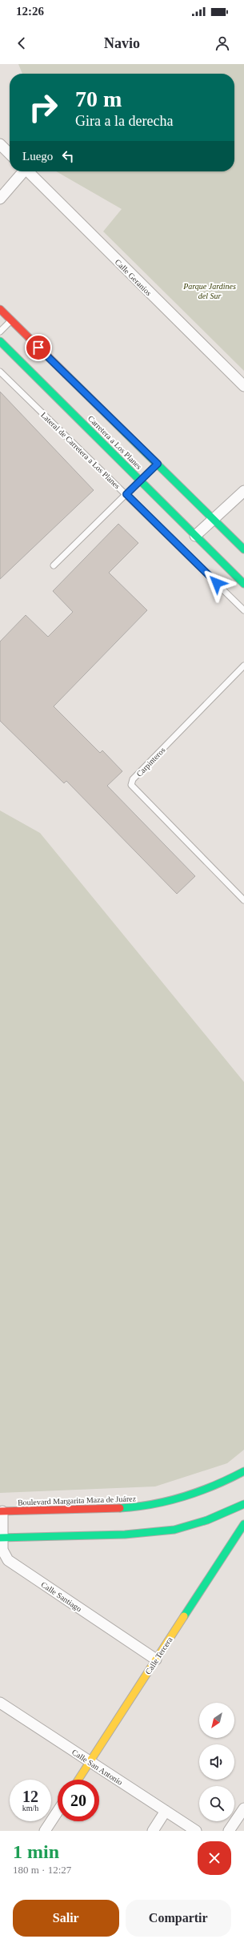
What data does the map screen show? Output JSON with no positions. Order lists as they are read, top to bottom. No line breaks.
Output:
{"streets":{"main road":["Carretera a Los Planes","Boulevard Margarita Maza de Juárez","Calle Tercera"],"street":["Calle Geranios","Calle Santiago","Calle San Antonio"],"lane":["Lateral de Carretera a Los Planes","Carpinteros"]},"crossings":[["Boulevard Margarita Maza de Juárez","Calle Santiago"],["Calle Santiago","Calle Tercera"],["Calle Tercera","Calle San Antonio"]],"parks":["Parque Jardines del Sur"],"north":"bottom left","page":{"status":"12:26","header":"Navio","turn":["70 m","Gira a la derecha"],"then":"Luego","speed":"12 km/h","limit":"20","heading":["1 min","180 m · 12:27"],"buttons":["Salir","Compartir"]}}
